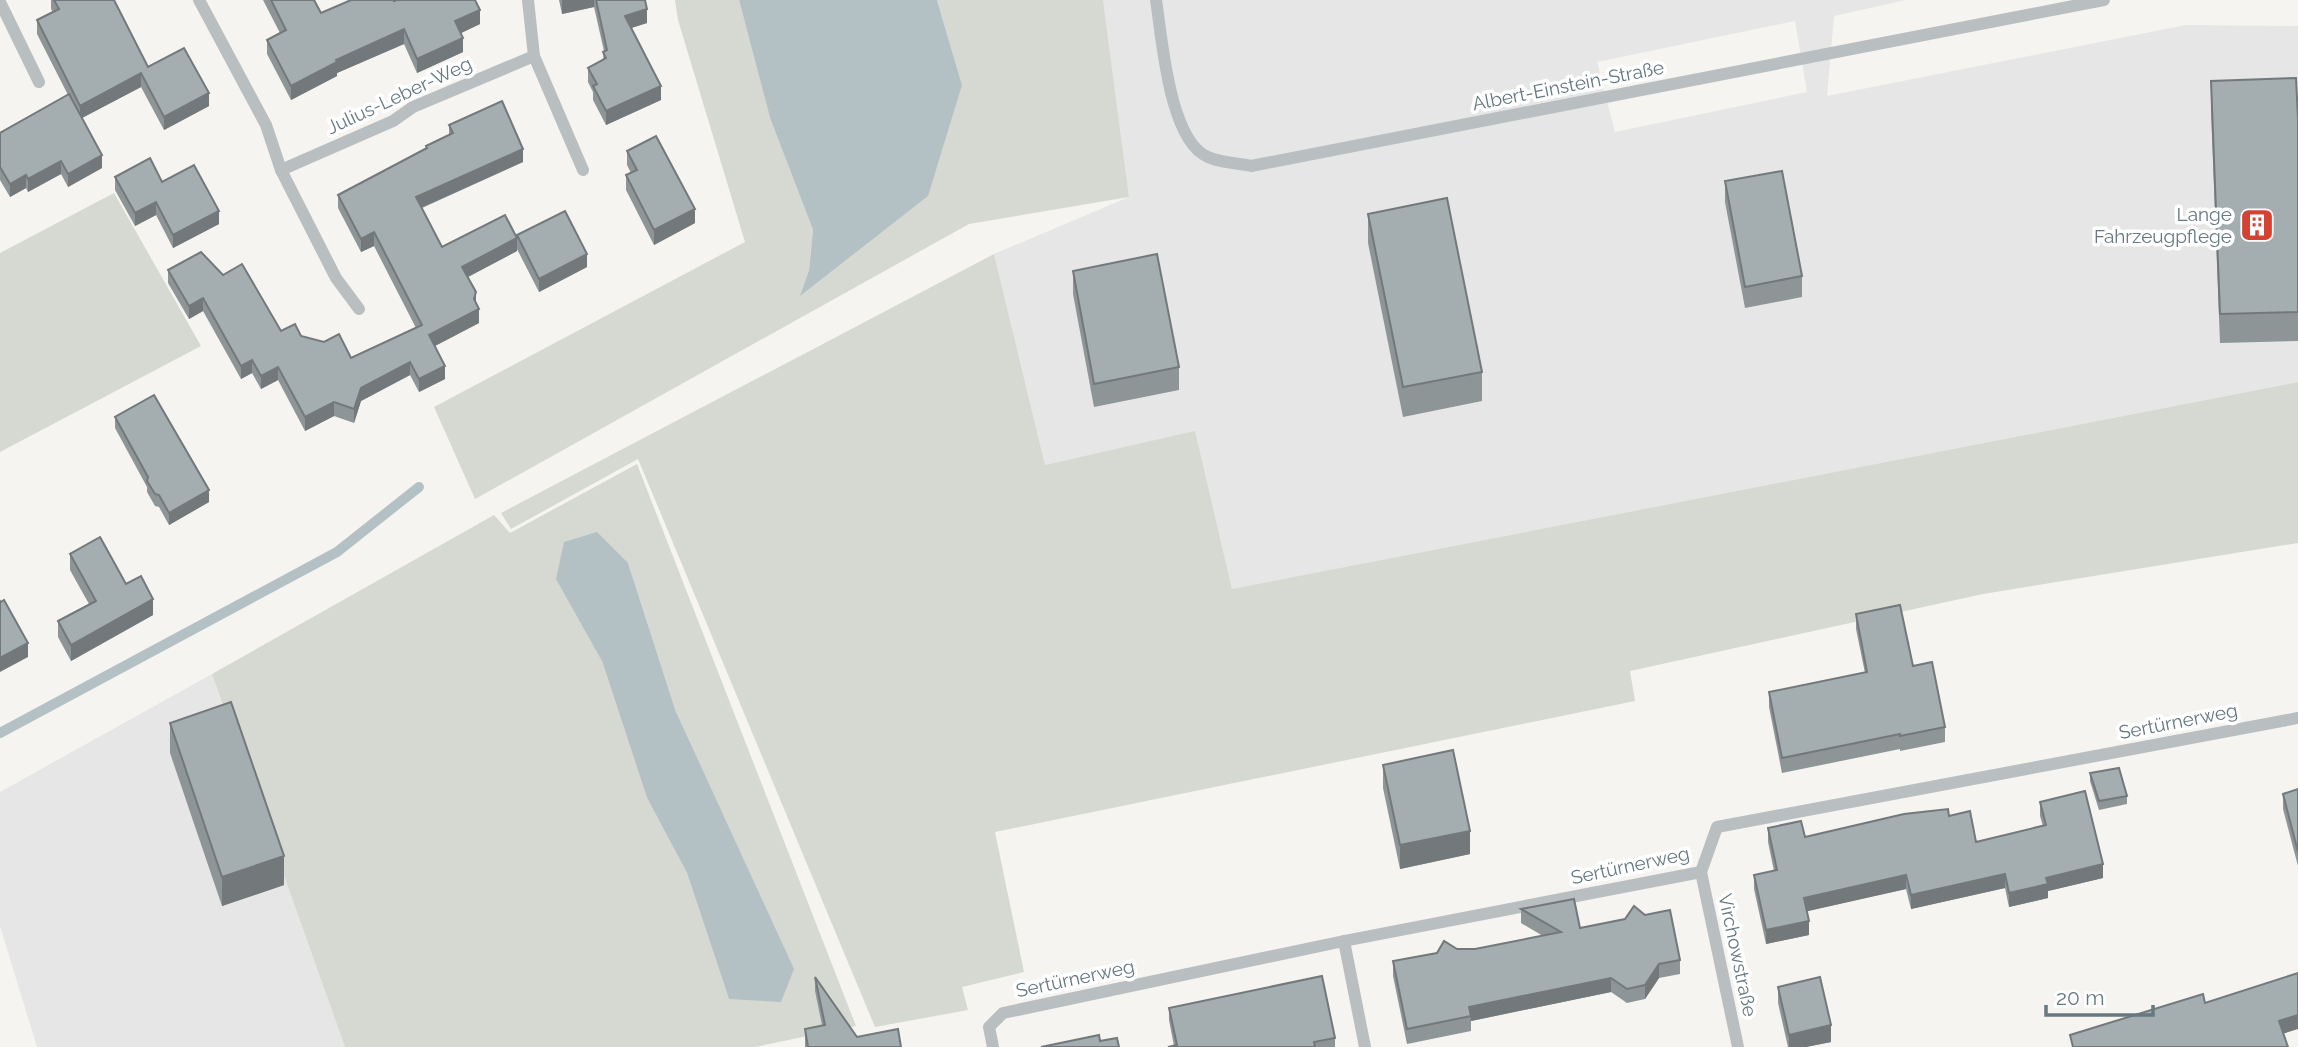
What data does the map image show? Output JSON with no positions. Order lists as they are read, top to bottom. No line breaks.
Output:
{"streets":{"street":["Albert-Einstein-Straße","Julius-Leber-Weg","Sertürnerweg","Virchowstraße"]},"crossings":[["Sertürnerweg","Virchowstraße"]],"places":{"building":["Lange Fahrzeugpflege"]},"scale_bar":"20 m"}
